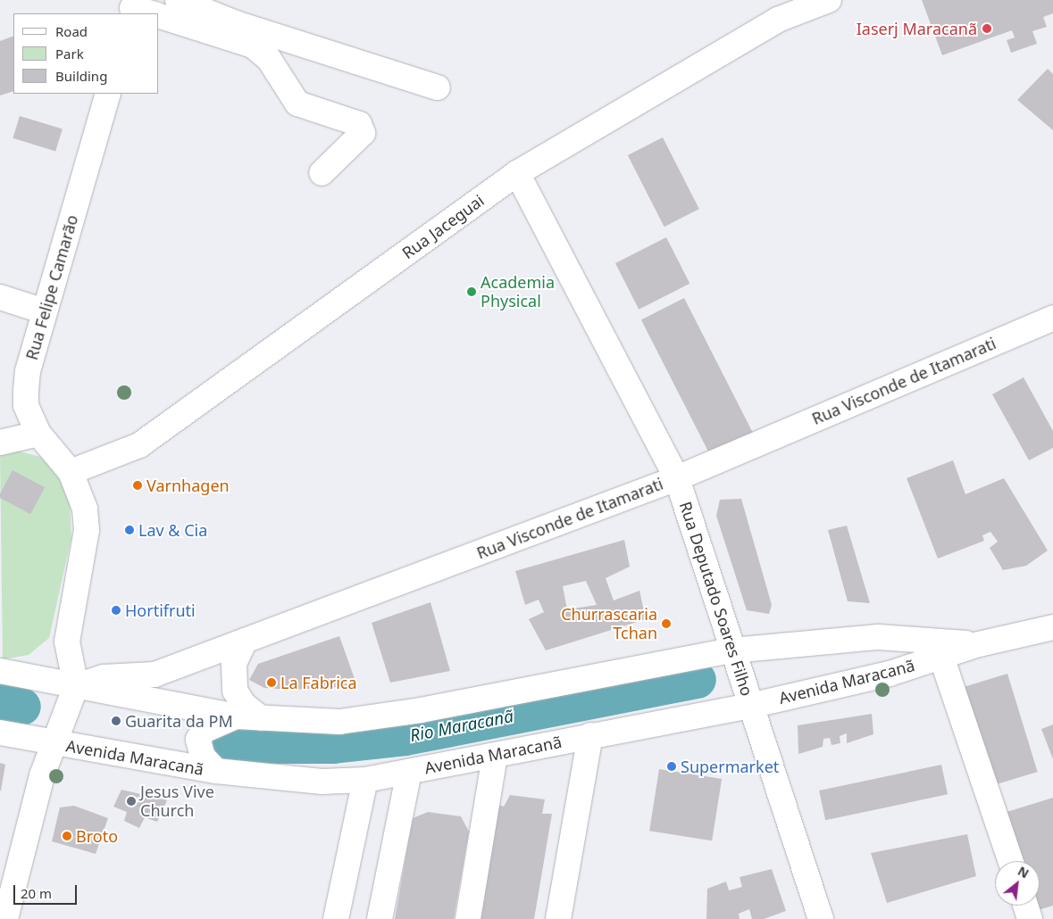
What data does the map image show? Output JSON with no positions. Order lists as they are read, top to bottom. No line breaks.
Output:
{"streets":{"street":["Rua Jaceguai","Rua Felipe Camarão","Rua Visconde de Itamarati","Rua Deputado Soares Filho","Avenida Maracanã"]},"crossings":[["Rua Jaceguai","Rua Felipe Camarão"],["Rua Jaceguai","Rua Deputado Soares Filho"],["Rua Felipe Camarão","Rua Visconde de Itamarati"],["Rua Felipe Camarão","Avenida Maracanã"],["Rua Visconde de Itamarati","Rua Deputado Soares Filho"],["Rua Visconde de Itamarati","Avenida Maracanã"],["Rua Deputado Soares Filho","Avenida Maracanã"]],"water":["Rio Maracanã"],"places":["Iaserj Maracanã","Academia Physical","Varnhagen","Lav & Cia","Hortifruti","Churrascaria Tchan","La Fabrica","Guarita da PM","Supermarket","Jesus Vive Church","Broto"],"legend":["Road","Park","Building"],"scale_bar":"20 m","north":"top right"}
